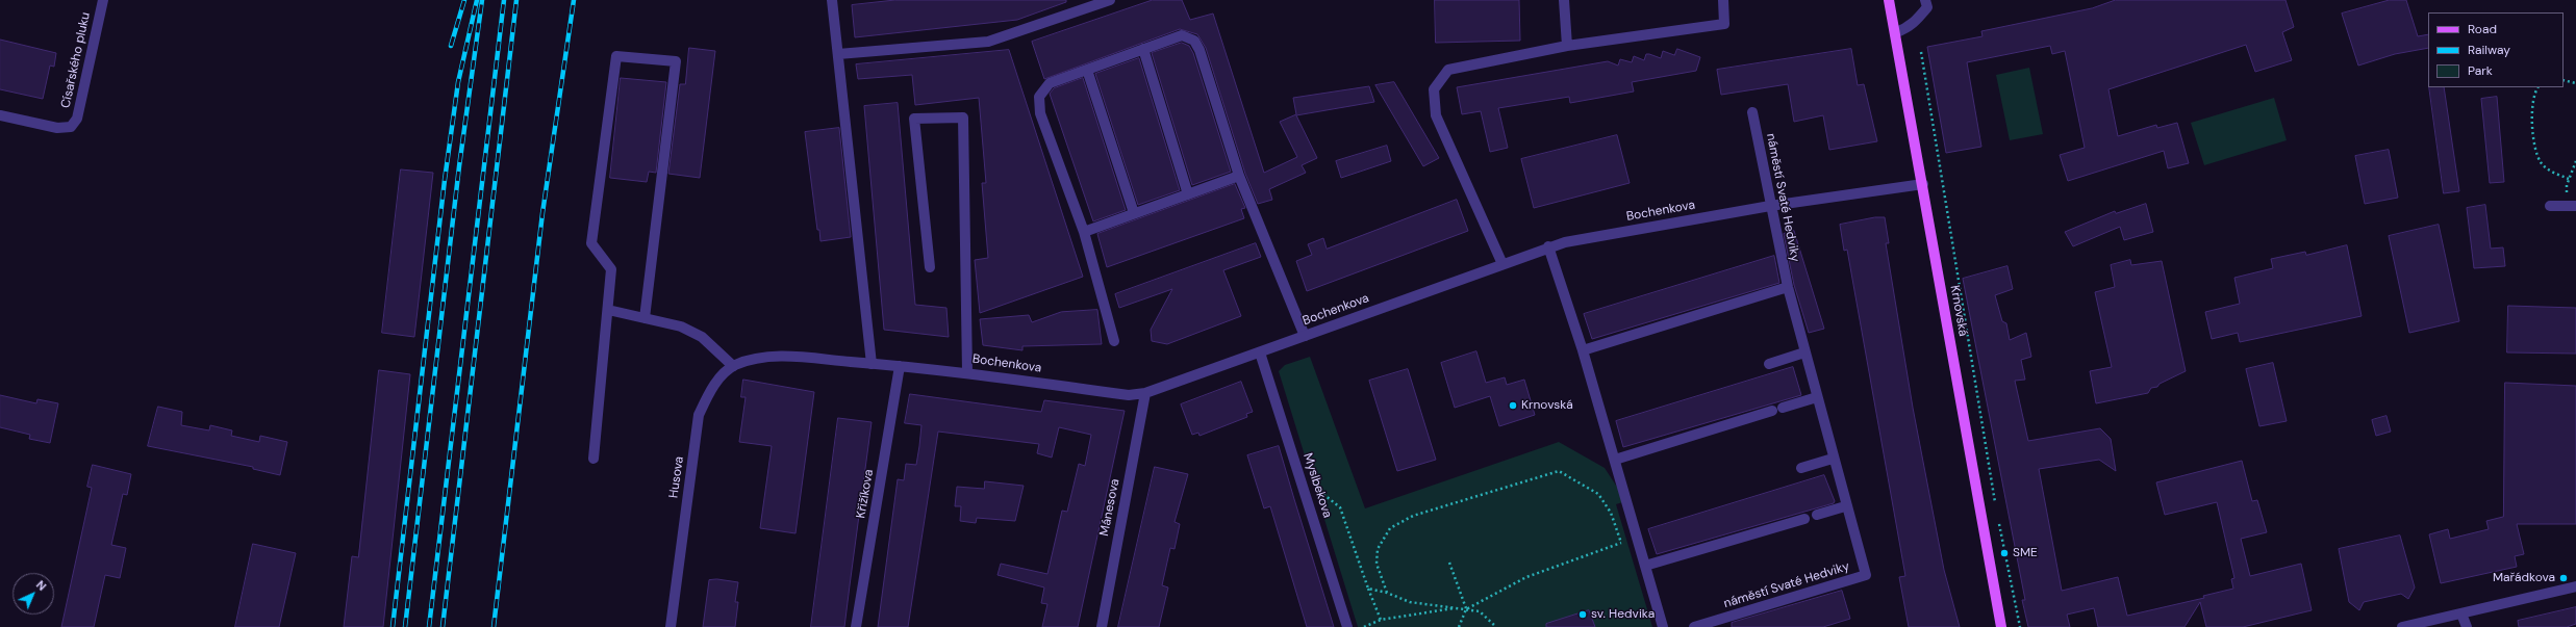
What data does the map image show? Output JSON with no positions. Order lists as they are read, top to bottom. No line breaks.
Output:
{"streets":{"main road":["Krnovská"],"street":["Císařského pluku","náměstí Svaté Hedviky","Bochenkova","Husova","Myslbekova","Křižíkova","Mánesova"]},"crossings":[["náměstí Svaté Hedviky","Bochenkova"],["Bochenkova","Krnovská"],["Bochenkova","Husova"],["Bochenkova","Myslbekova"],["Bochenkova","Křižíkova"],["Bochenkova","Mánesova"]],"places":["Krnovská","SME","Mařádkova","sv. Hedvika"],"legend":["Road","Railway","Park"],"north":"top right"}
